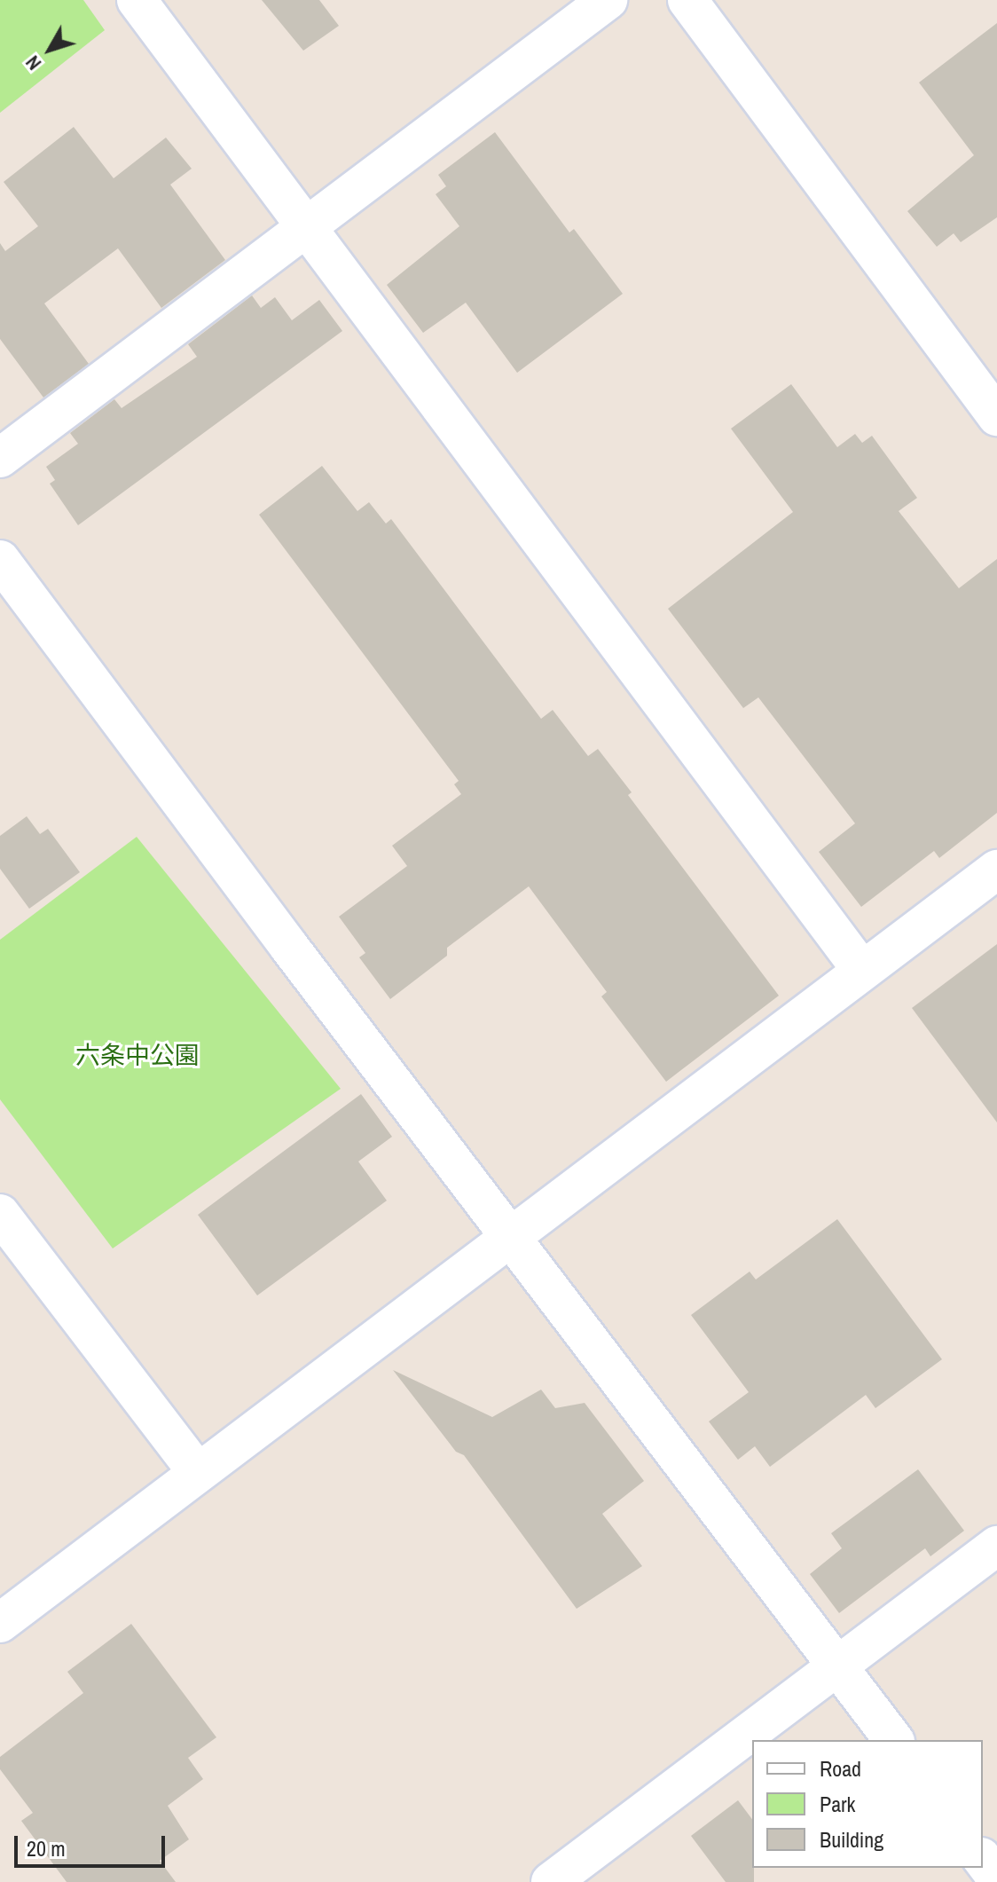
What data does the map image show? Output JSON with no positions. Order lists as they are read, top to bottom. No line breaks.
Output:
{"parks":["六条中公園"],"legend":["Road","Park","Building"],"scale_bar":"20 m","north":"bottom left"}
